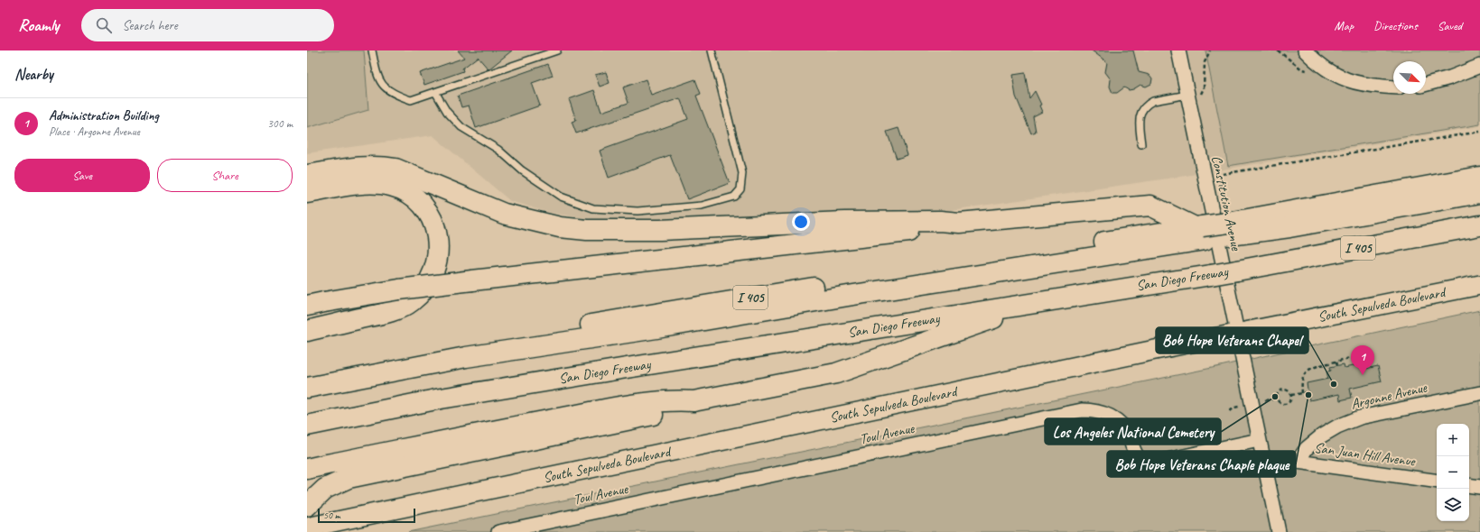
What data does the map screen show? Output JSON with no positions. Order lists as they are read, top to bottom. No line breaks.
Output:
{"streets":{"highway":["I 405","San Diego Freeway"],"main road":["South Sepulveda Boulevard"],"street":["Constitution Avenue","Argonne Avenue","Toul Avenue","San Juan Hill Avenue"]},"crossings":[["Constitution Avenue","South Sepulveda Boulevard"],["Constitution Avenue","Toul Avenue"],["Constitution Avenue","San Juan Hill Avenue"],["Argonne Avenue","San Juan Hill Avenue"]],"places":["Bob Hope Veterans Chapel","Bob Hope Veterans Chaple plaque","Los Angeles National Cemetery"],"scale_bar":"50 m","north":"bottom right","page":{"header":"Roamly","search":"Search here","nav":["Map","Directions","Saved"],"heading":"Nearby","list":[{"mark":"1","name":"Administration Building","note":"Place · Argonne Avenue","value":"300 m"}],"buttons":["Save","Share"],"pins":"1","map_buttons":["+","−"],"scale":"50 m"}}
